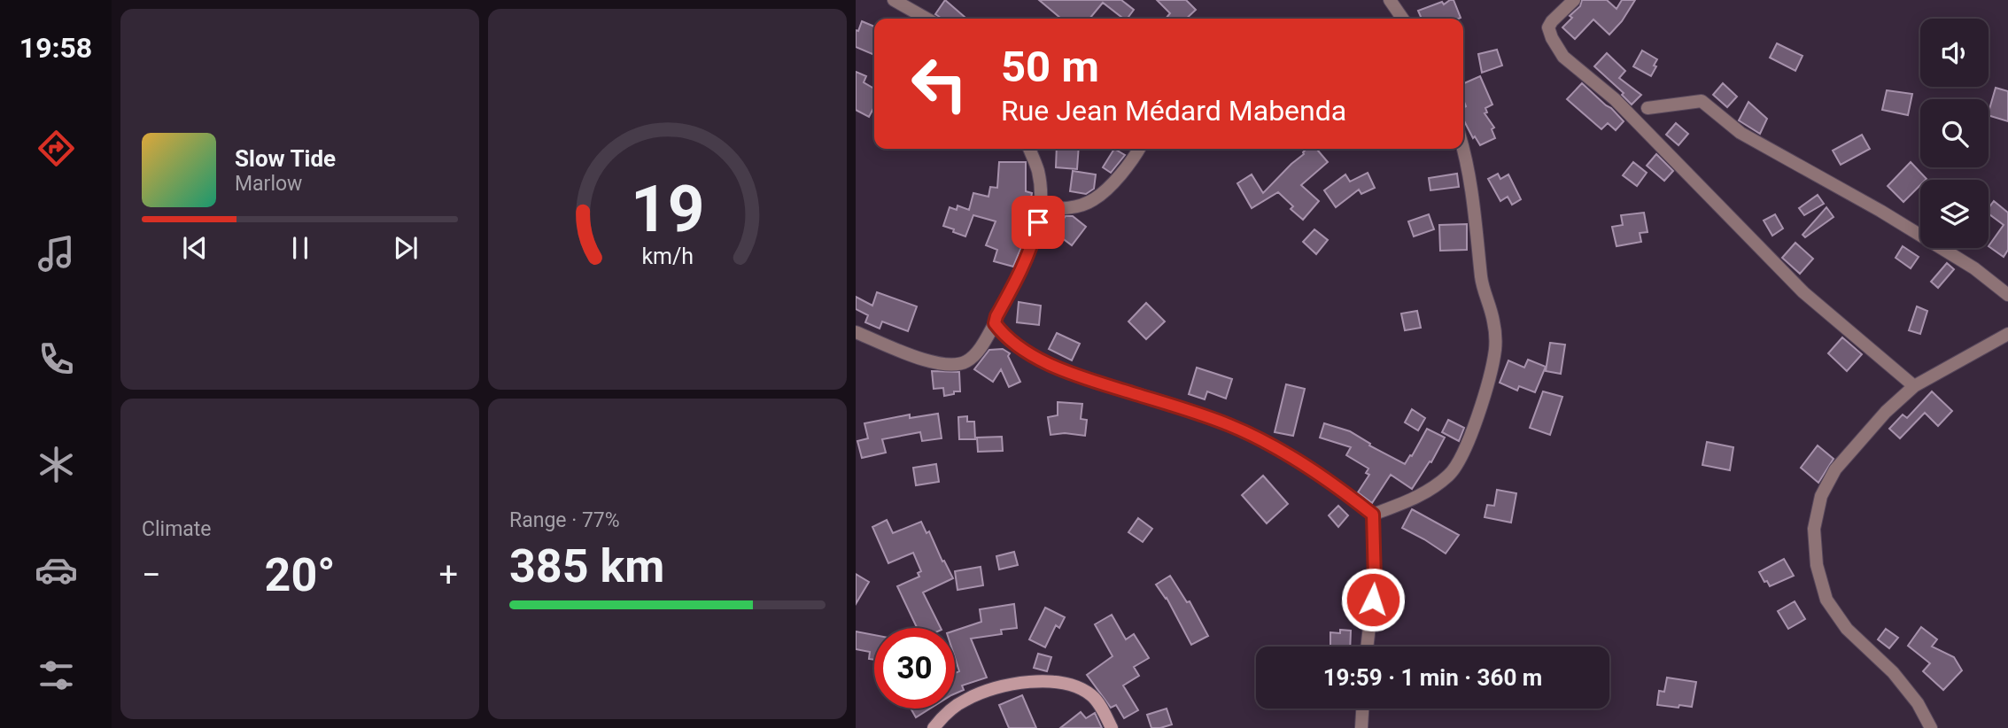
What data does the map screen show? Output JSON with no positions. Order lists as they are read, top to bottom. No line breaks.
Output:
{"page":{"tabs":"19:58","turn":["50 m","Rue Jean Médard Mabenda"],"song":["Slow Tide","Marlow"],"tile":["Climate",["Range · 77%","385 km"]],"heat":["−","20°","+"],"limit":"30","trip":"19:59 · 1 min · 360 m","gauge":["19","km/h"]}}
